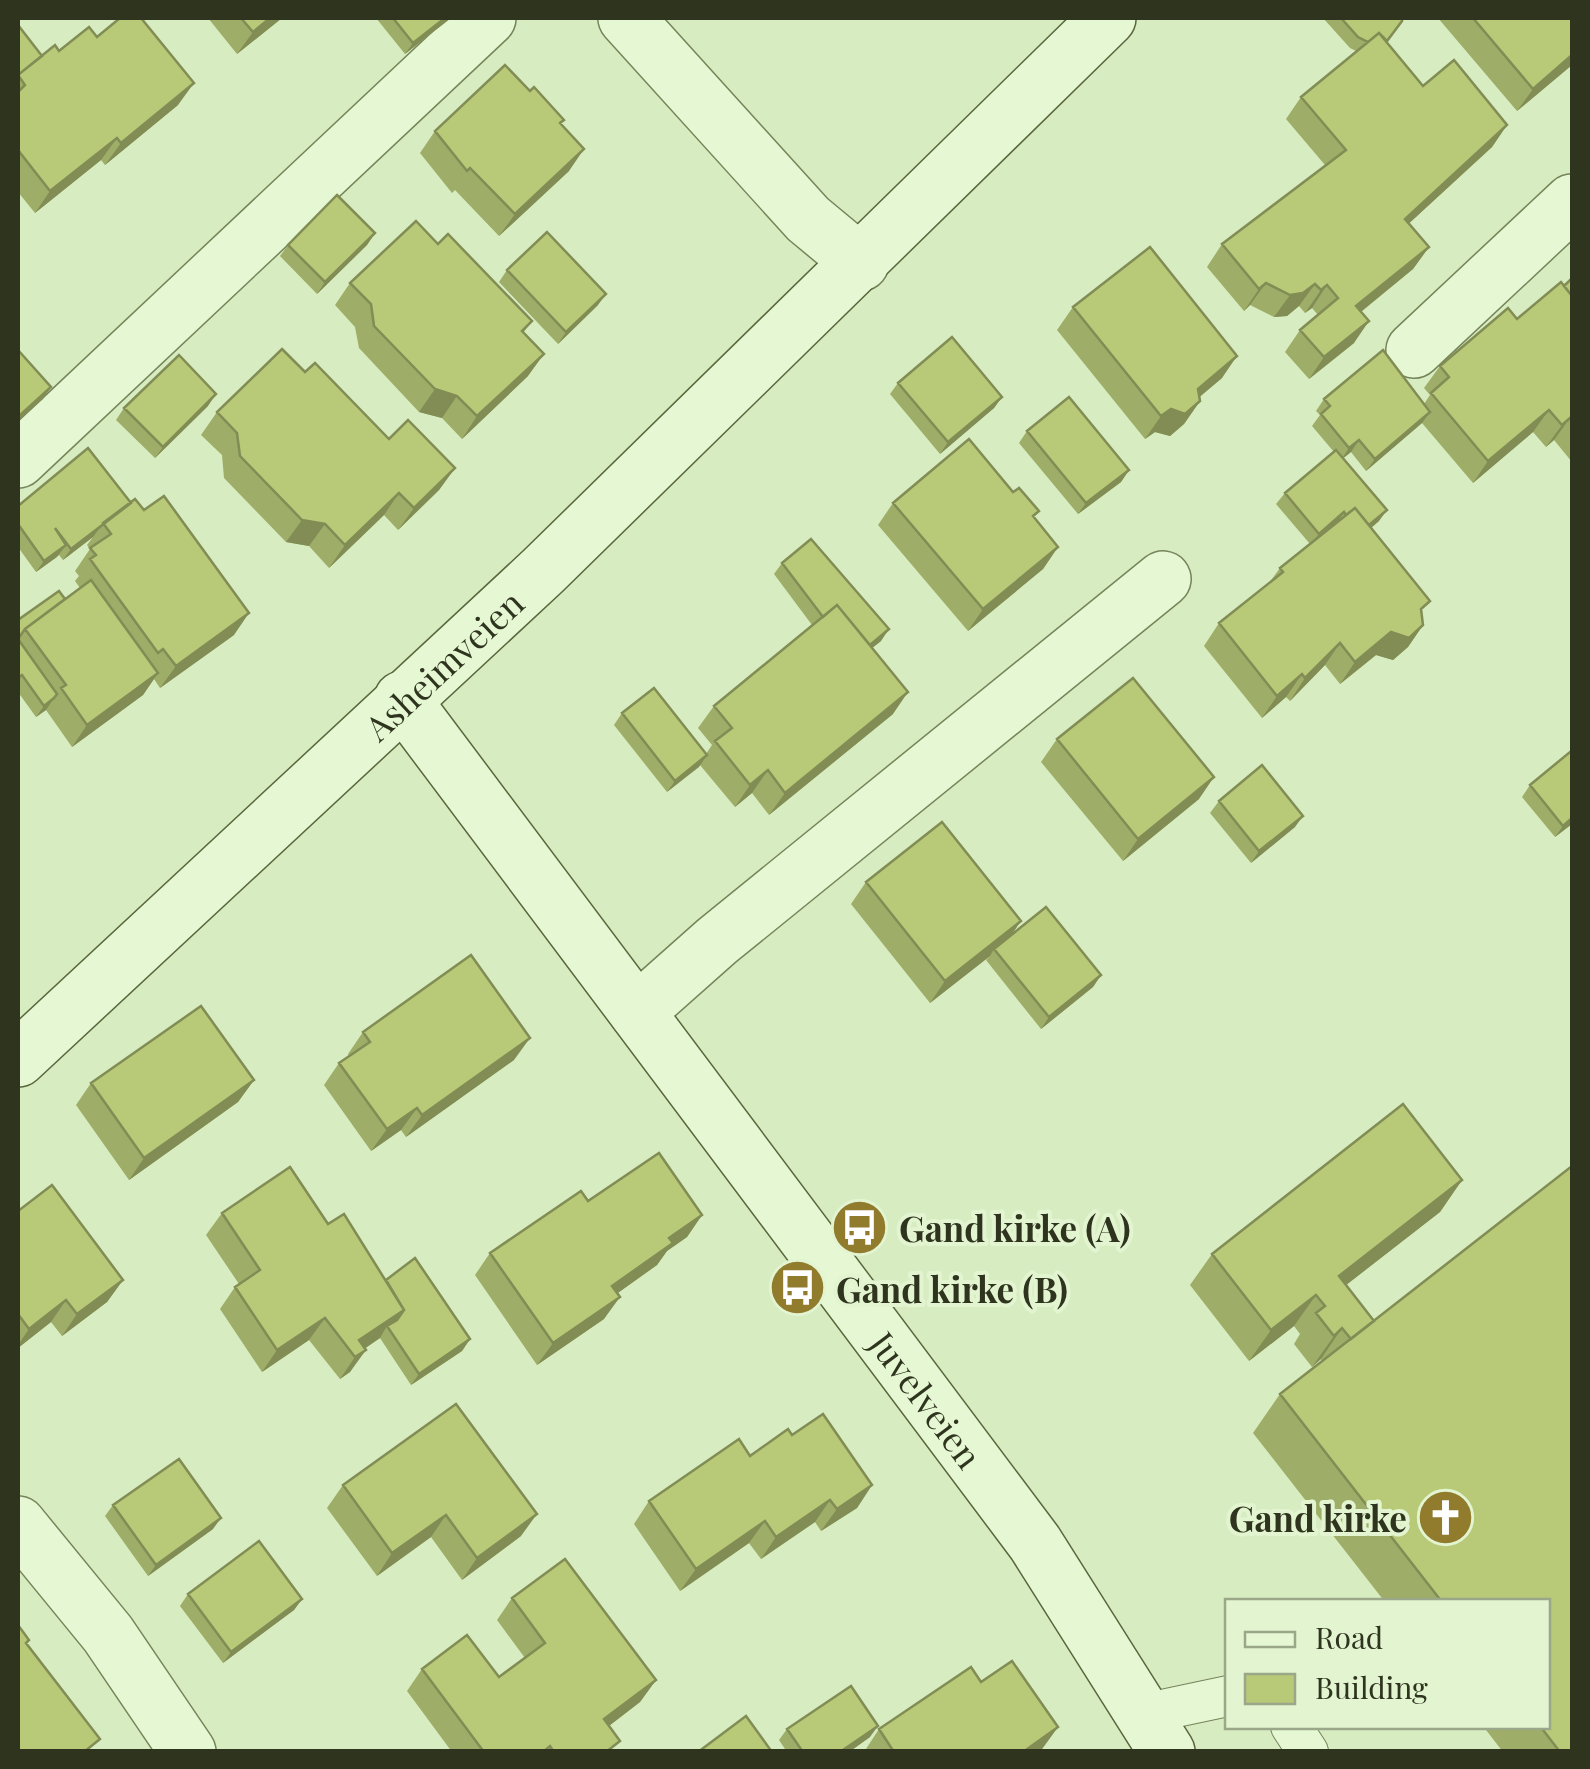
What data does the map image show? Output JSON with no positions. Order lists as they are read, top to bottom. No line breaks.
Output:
{"streets":{"street":["Asheimveien","Juvelveien"]},"crossings":[["Asheimveien","Juvelveien"]],"places":{"bus stop":["Gand kirke (A)","Gand kirke (B)"],"church":["Gand kirke"]},"legend":["Road","Building"]}
